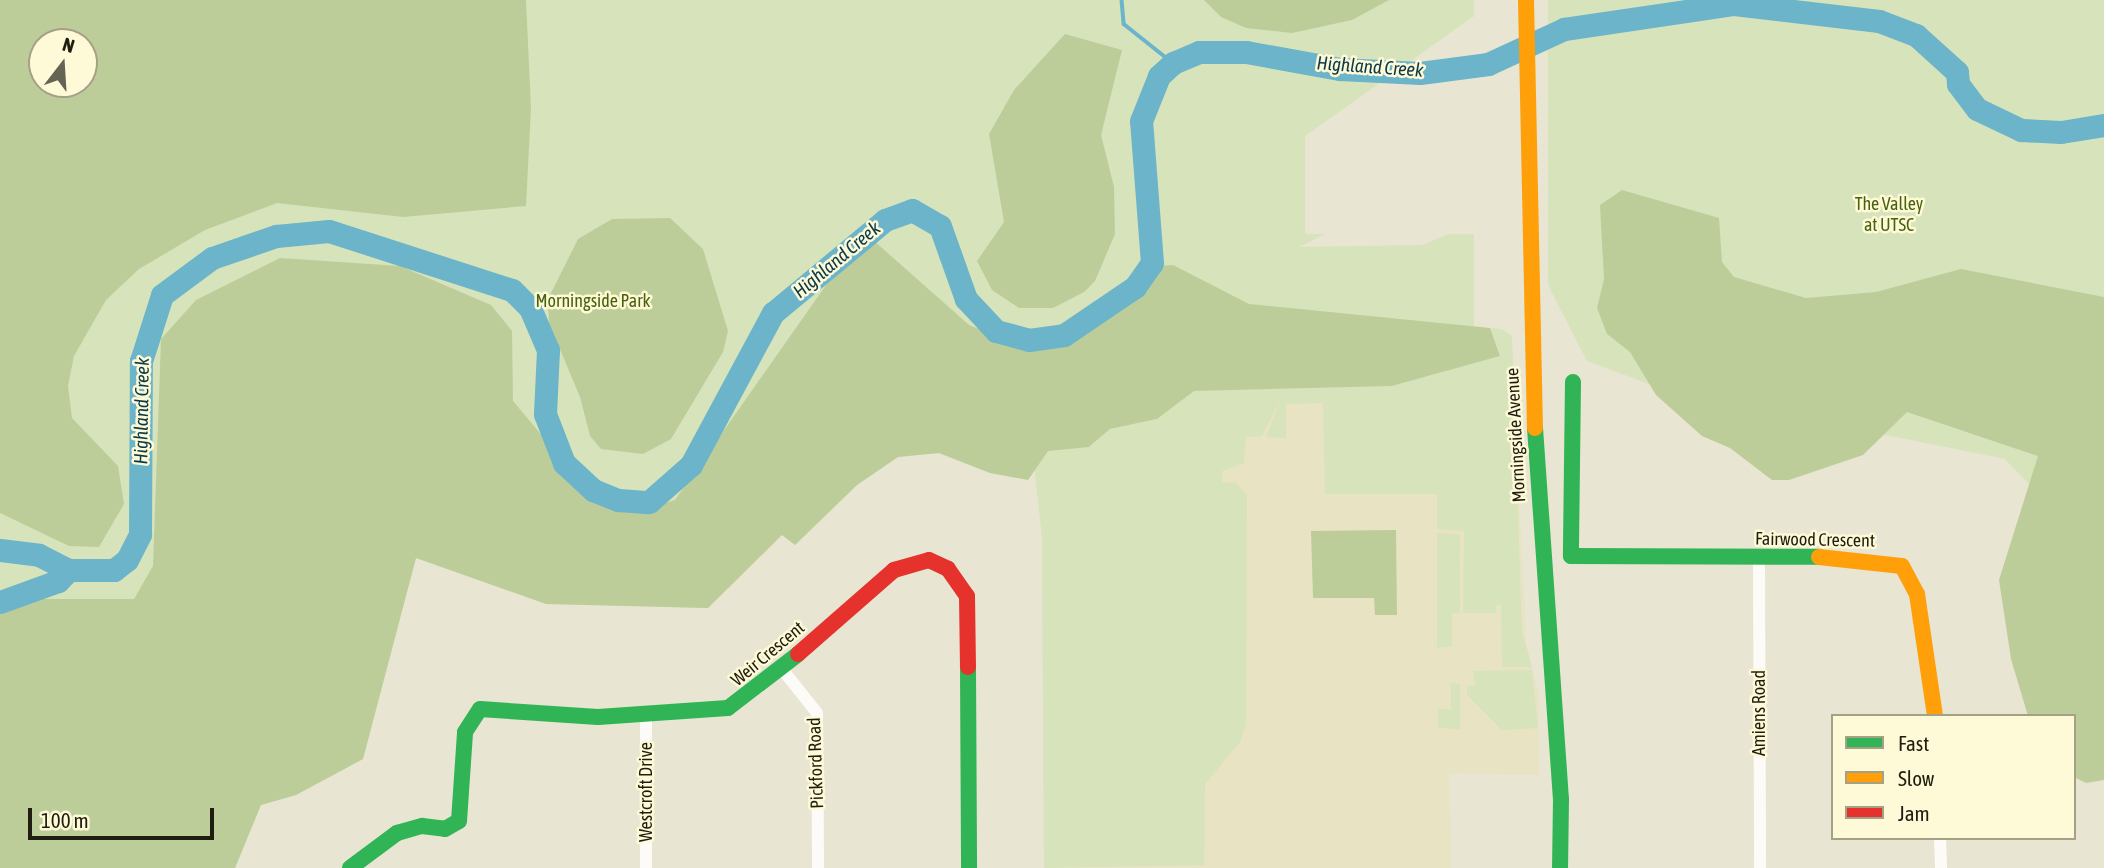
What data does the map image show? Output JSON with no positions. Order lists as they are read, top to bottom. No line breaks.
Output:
{"streets":{"street":["Morningside Avenue","Fairwood Crescent","Weir Crescent","Amiens Road","Pickford Road","Westcroft Drive"]},"crossings":[["Fairwood Crescent","Amiens Road"],["Weir Crescent","Pickford Road"],["Weir Crescent","Westcroft Drive"]],"water":["Highland Creek"],"parks":["The Valley at UTSC","Morningside Park"],"legend":["Fast","Slow","Jam"],"scale_bar":"100 m","north":"top"}
